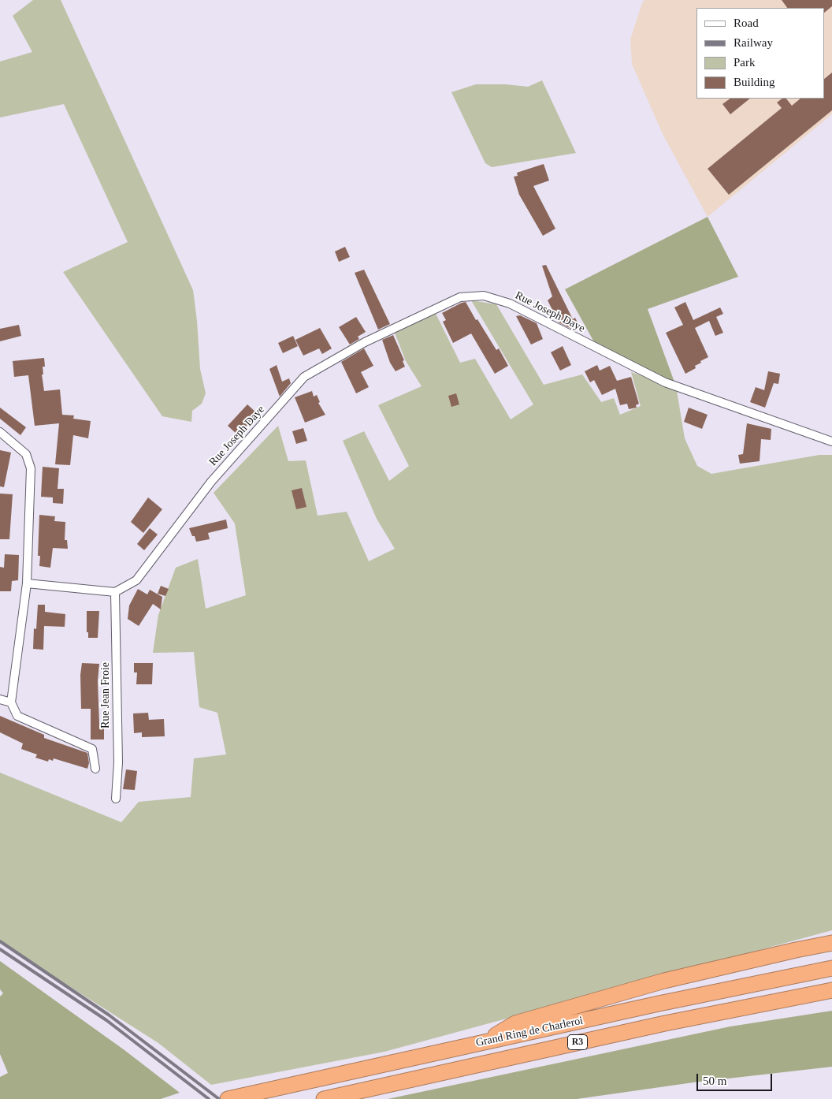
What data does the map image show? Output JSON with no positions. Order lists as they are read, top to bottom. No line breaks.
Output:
{"streets":{"highway":["Grand Ring de Charleroi","R3"],"street":["Rue Joseph Daye","Rue Jean Froie"]},"crossings":[["Rue Joseph Daye","Rue Jean Froie"]],"legend":["Road","Railway","Park","Building"],"scale_bar":"50 m"}
